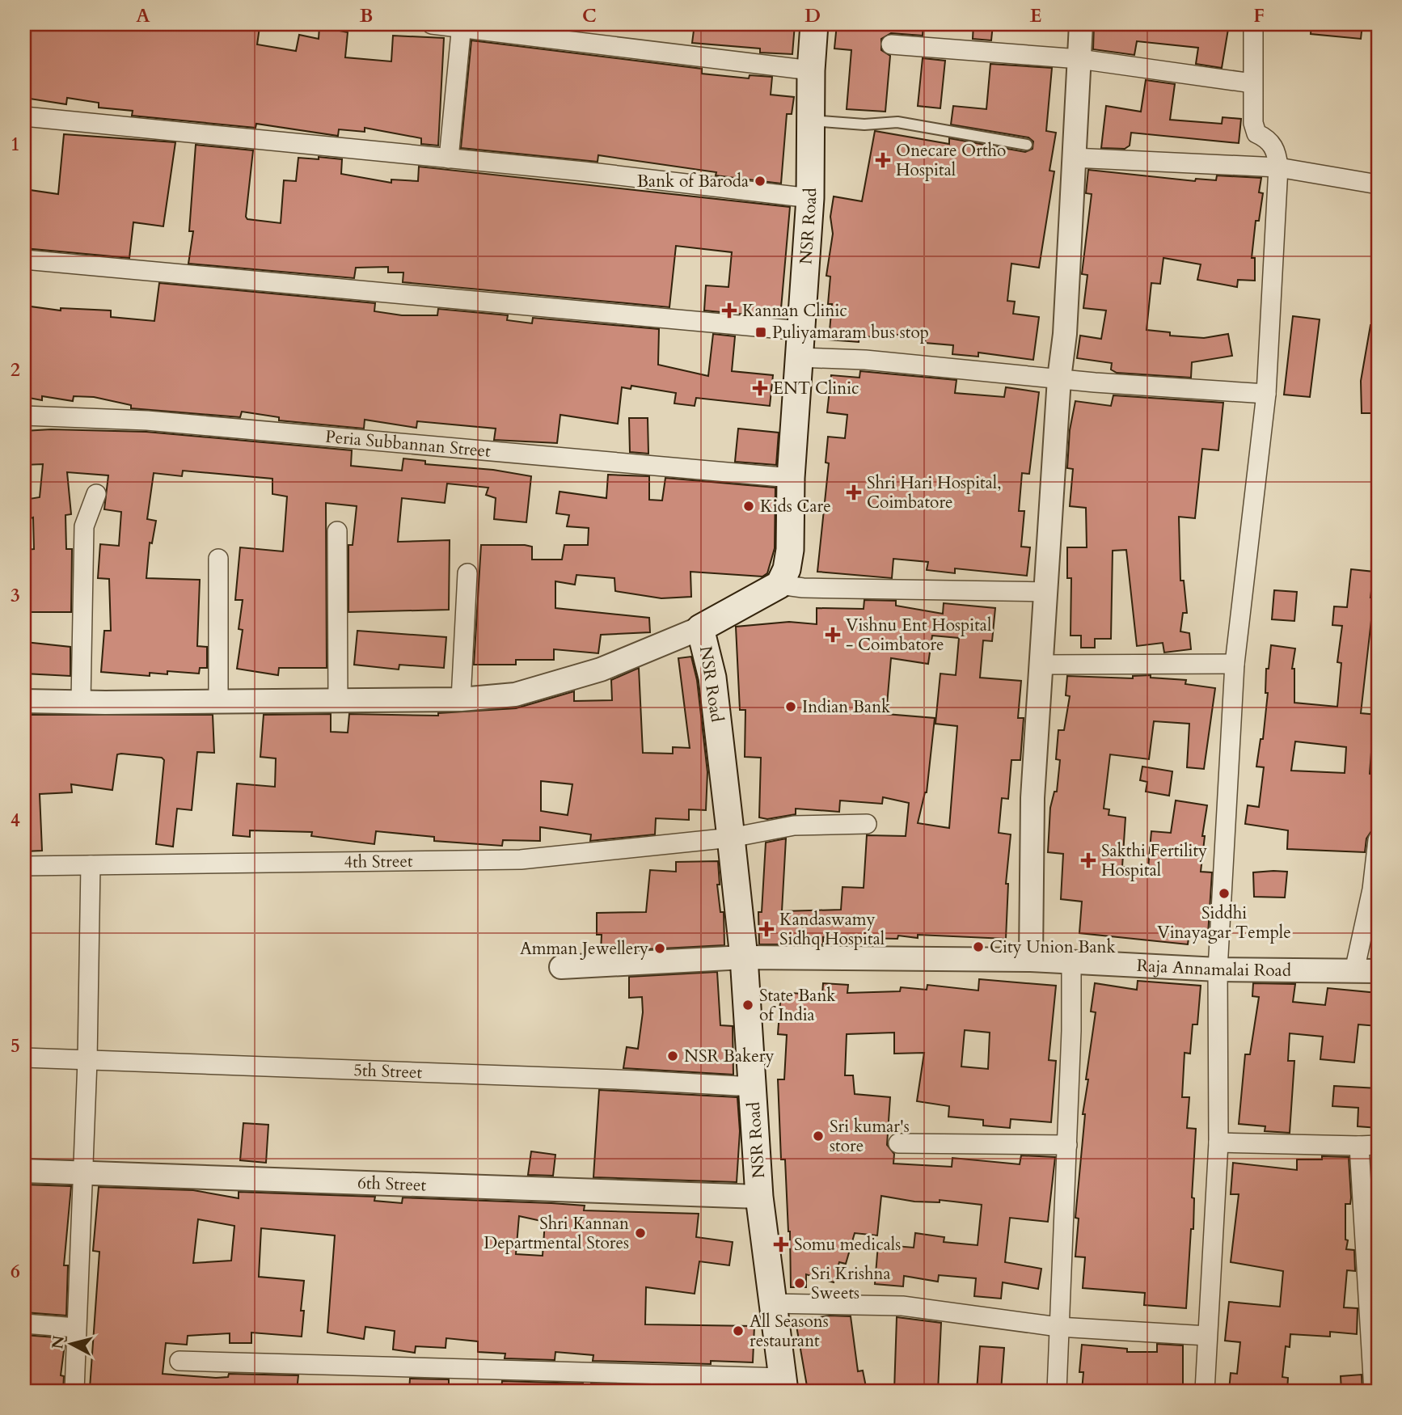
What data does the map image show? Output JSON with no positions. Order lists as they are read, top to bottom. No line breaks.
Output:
{"streets":{"main road":["NSR Road"],"street":["Peria Subbannan Street","4th Street","Raja Annamalai Road","5th Street","6th Street"]},"crossings":[["NSR Road","Peria Subbannan Street"],["NSR Road","4th Street"],["NSR Road","Raja Annamalai Road"],["NSR Road","5th Street"],["NSR Road","6th Street"]],"places":{"health":["Onecare Ortho Hospital","Kannan Clinic","ENT Clinic","Shri Hari Hospital, Coimbatore","Vishnu Ent Hospital - Coimbatore","Sakthi Fertility Hospital","Kandaswamy Sidhq Hospital","Somu medicals"],"other":["Bank of Baroda","Kids Care","Indian Bank","Siddhi Vinayagar Temple","City Union Bank","Amman Jewellery","State Bank of India","NSR Bakery","Sri kumar's store","Shri Kannan Departmental Stores","Sri Krishna Sweets","All Seasons restaurant"],"transit":["Puliyamaram bus stop"]},"north":"left","grid":{"columns":["A","B","C","D","E","F"],"rows":["1","2","3","4","5","6"]}}
